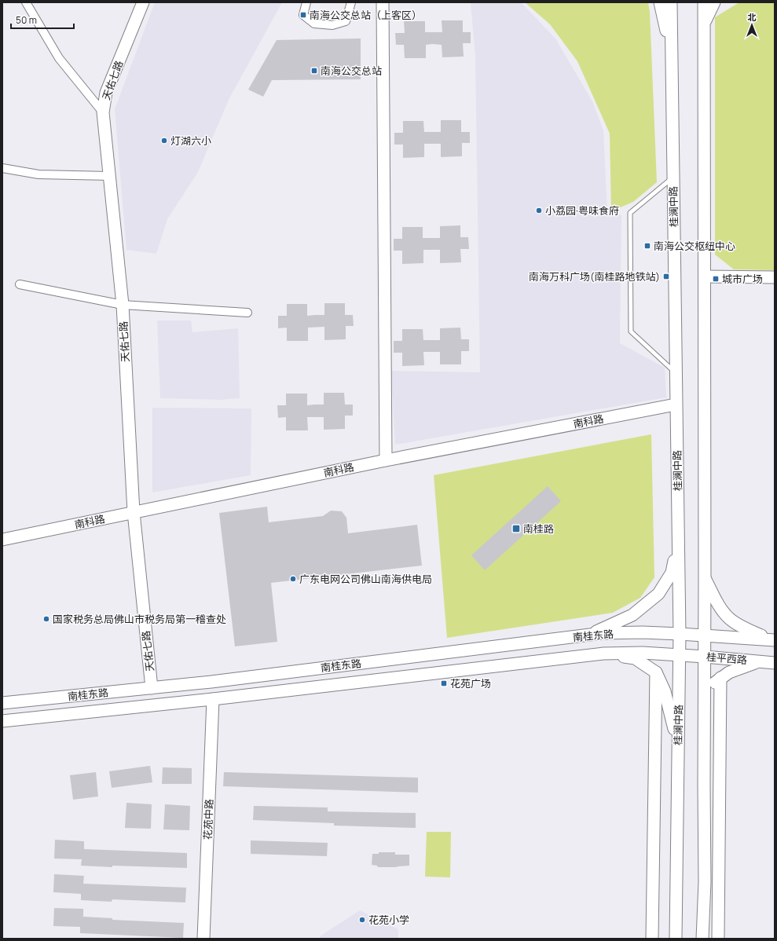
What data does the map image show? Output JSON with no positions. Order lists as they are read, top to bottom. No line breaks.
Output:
{"streets":{"main road":["天佑七路","桂澜中路","南科路","南桂东路","桂平西路","花苑中路"]},"crossings":[["天佑七路","南科路"],["天佑七路","南桂东路"],["桂澜中路","南科路"],["桂澜中路","南桂东路"],["桂澜中路","桂平西路"],["南桂东路","桂平西路"],["南桂东路","花苑中路"]],"places":{"transit":["南海公交总站（上客区）","南海公交总站","南海公交枢纽中心","南海万科广场(南桂路地铁站)","城市广场","南桂路","花苑广场"],"other":["灯湖六小","小荔园·粤味食府","广东电网公司佛山南海供电局","国家税务总局佛山市税务局第一稽查处","花苑小学"]},"scale_bar":"50 m","north":"top"}
